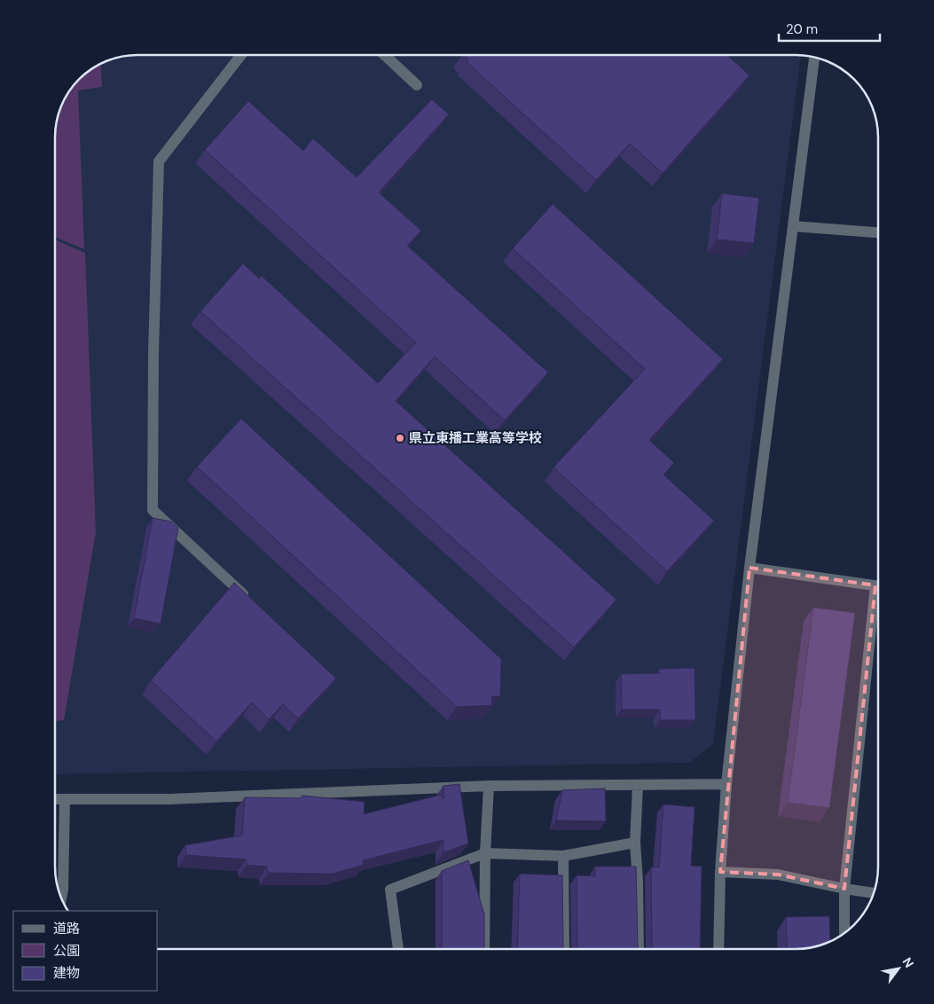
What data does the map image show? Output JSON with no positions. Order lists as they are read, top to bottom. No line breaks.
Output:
{"places":["県立東播工業高等学校"],"legend":["道路","公園","建物"],"scale_bar":"20 m","north":"top right"}
